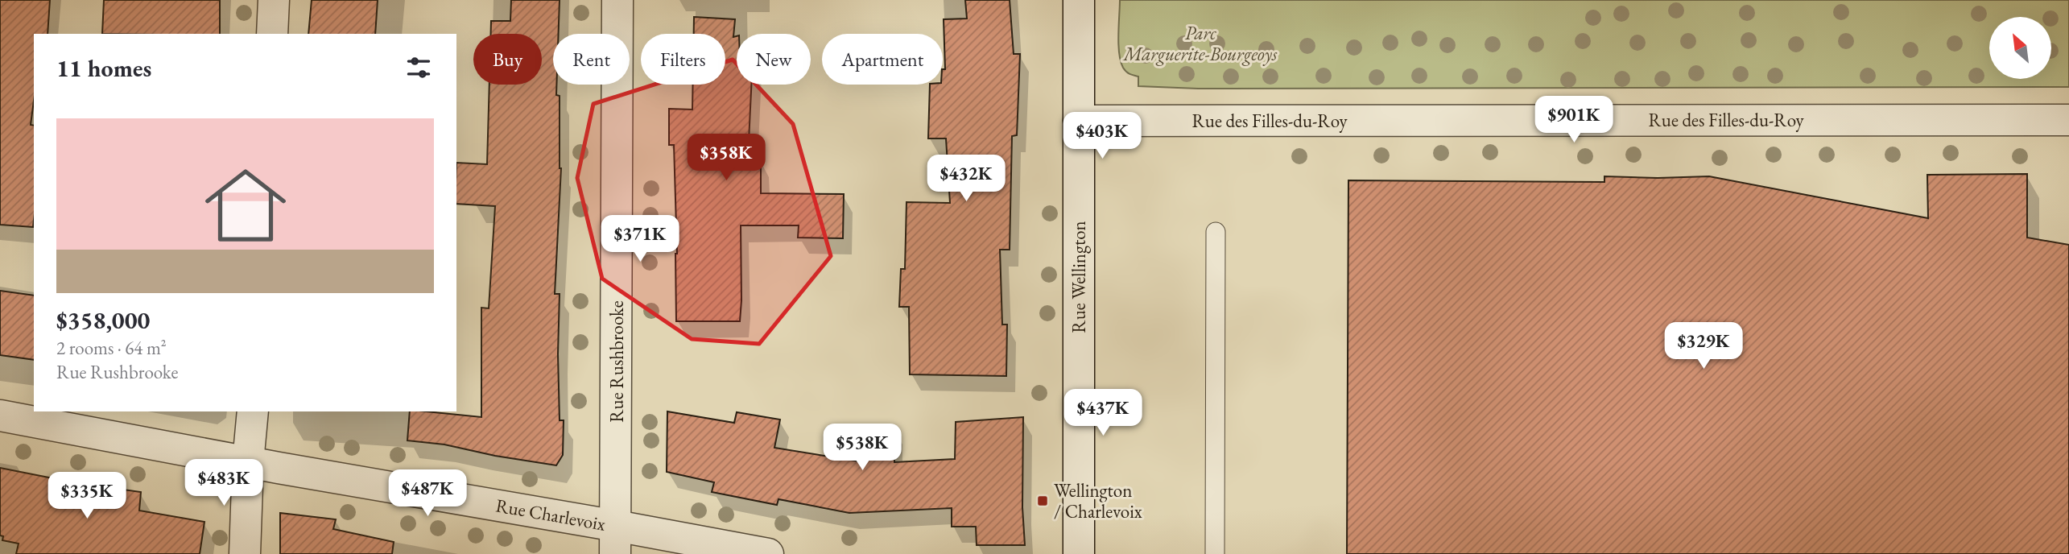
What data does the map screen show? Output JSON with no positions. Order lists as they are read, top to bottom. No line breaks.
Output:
{"streets":{"street":["Rue des Filles-du-Roy","Rue Wellington","Rue Rushbrooke","Rue Charlevoix"]},"crossings":[["Rue des Filles-du-Roy","Rue Wellington"],["Rue Rushbrooke","Rue Charlevoix"]],"parks":["Parc Marguerite-Bourgeoys"],"places":{"transit":["Wellington / Charlevoix"]},"north":"top left","page":{"chip":["Buy","Rent","Filters","New","Apartment"],"heading":"11 homes","price":["$901K","$403K","$358K","$432K","$371K","$329K","$437K","$538K","$483K","$487K","$335K"],"list":[{"name":"$358,000","note":"2 rooms · 64 m² · Rue Rushbrooke"}]}}
